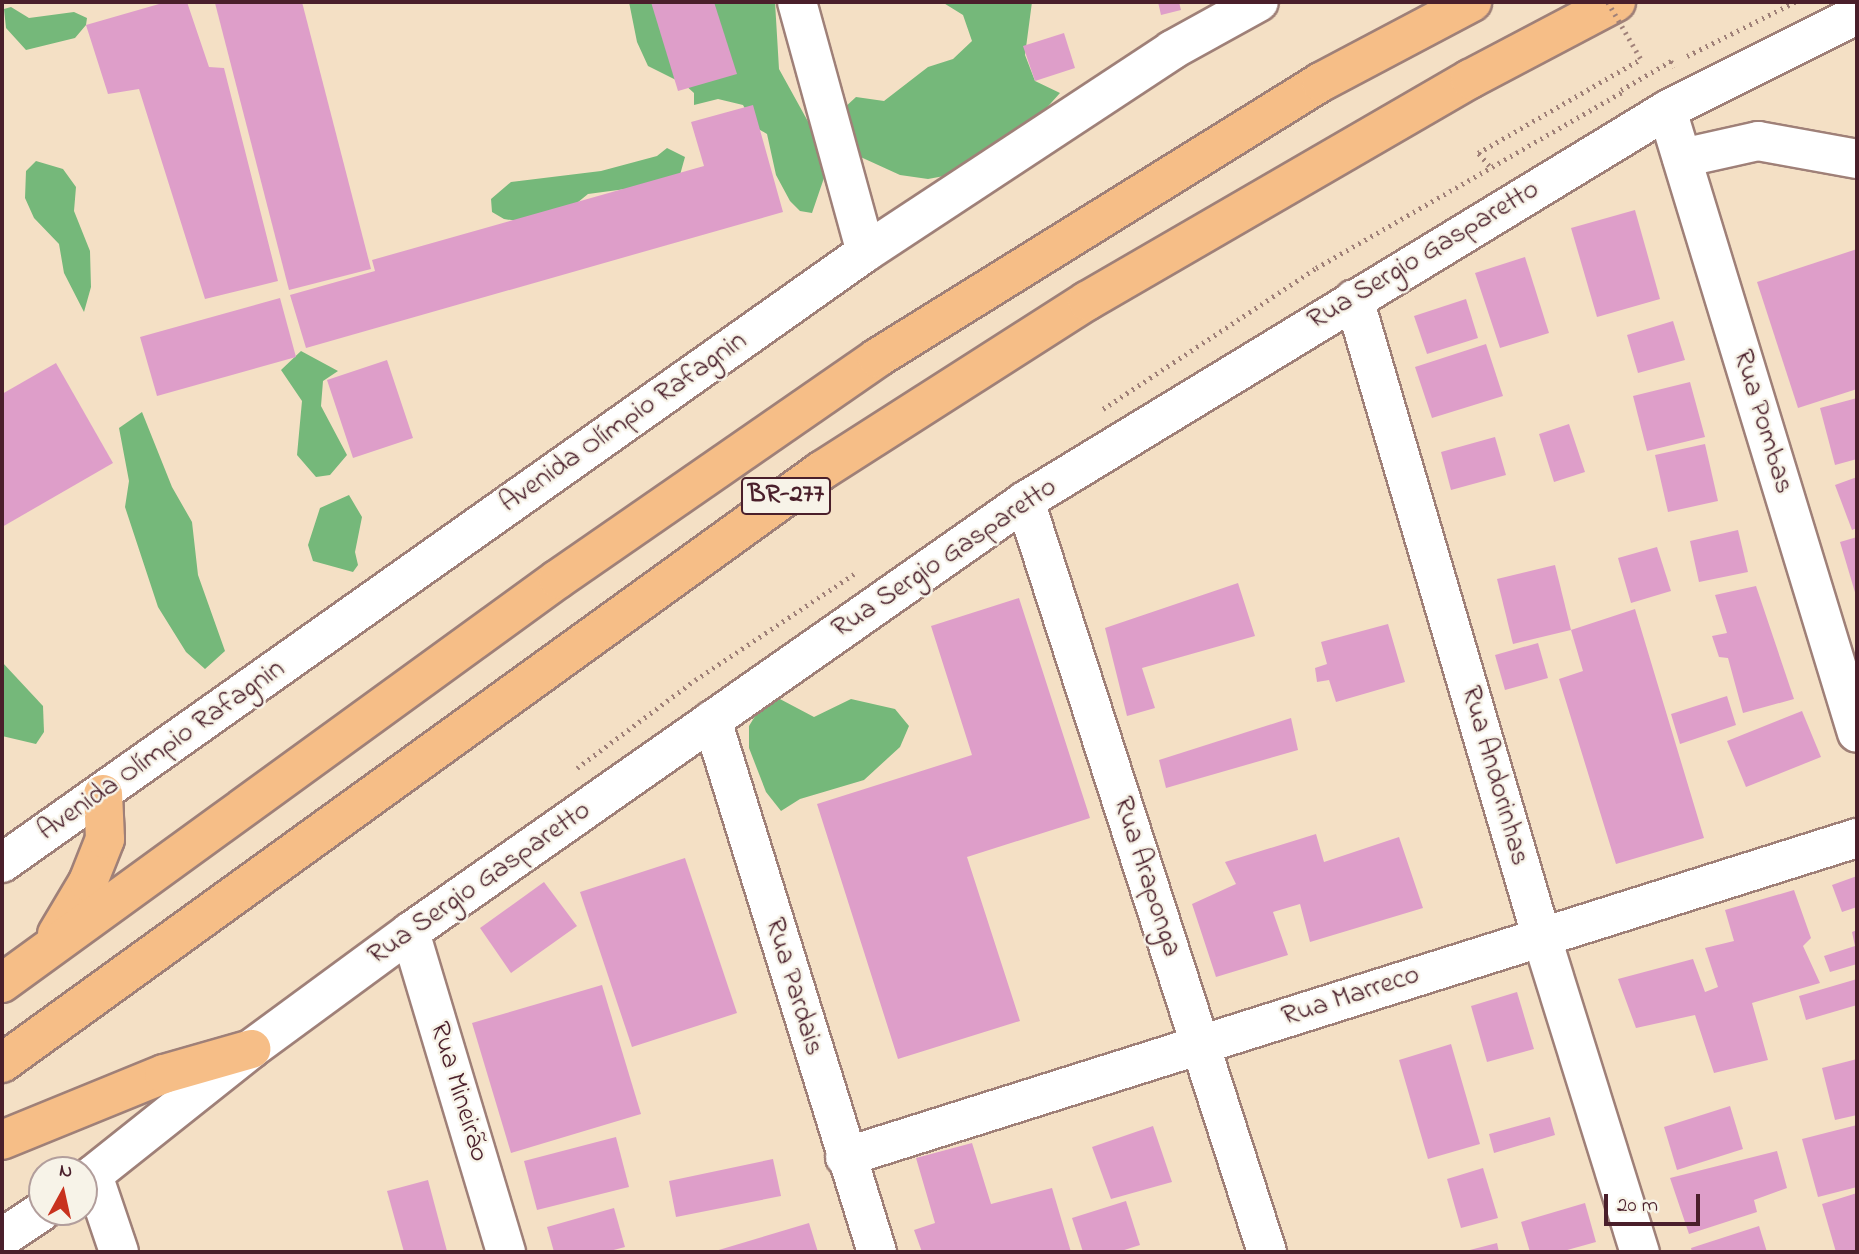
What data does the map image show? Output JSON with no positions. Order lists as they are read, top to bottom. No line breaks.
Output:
{"streets":{"highway":["BR-277"],"street":["Rua Sergio Gasparetto","Rua Pombas","Avenida Olímpio Rafagnin","Rua Andorinhas","Rua Araponga","Rua Pardais","Rua Marreco","Rua Mineirão"]},"crossings":[["Rua Sergio Gasparetto","Rua Pombas"],["Rua Sergio Gasparetto","Rua Andorinhas"],["Rua Sergio Gasparetto","Rua Araponga"],["Rua Sergio Gasparetto","Rua Pardais"],["Rua Sergio Gasparetto","Rua Mineirão"],["Rua Andorinhas","Rua Marreco"],["Rua Araponga","Rua Marreco"],["Rua Pardais","Rua Marreco"]],"scale_bar":"20 m","north":"top"}
